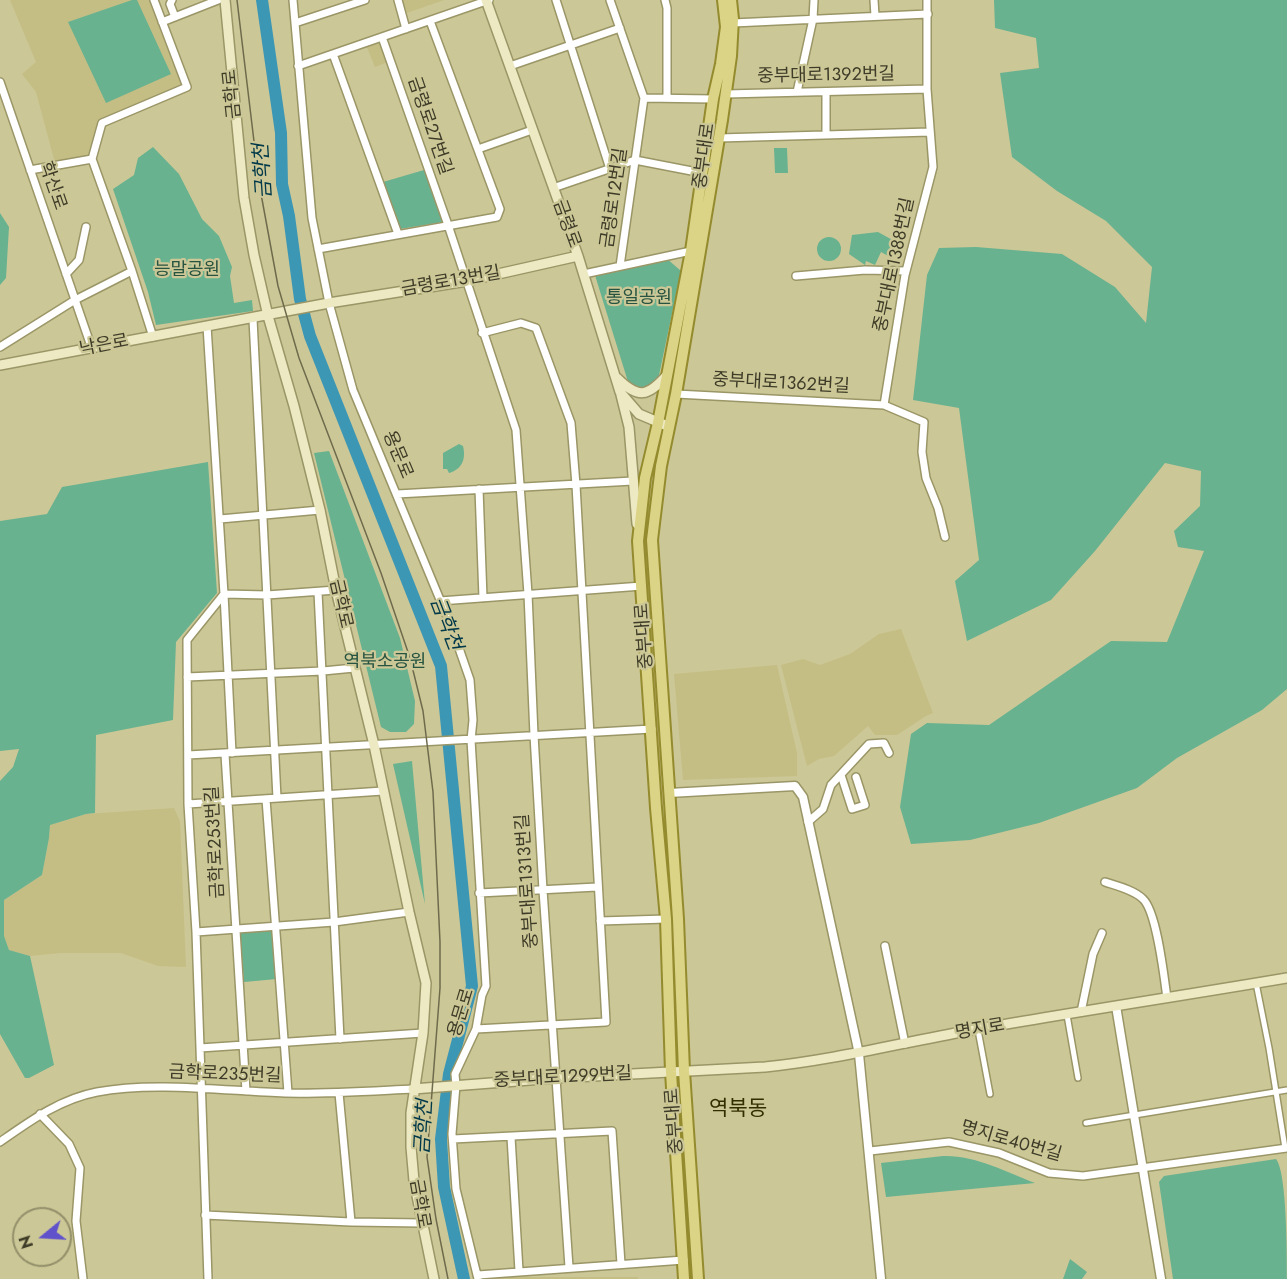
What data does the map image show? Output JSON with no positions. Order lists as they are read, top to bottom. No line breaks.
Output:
{"streets":{"main road":["금학로","중부대로","금령로","금령로13번길","낙은로","명지로","중부대로1299번길"],"street":["중부대로1392번길","금령로27번길","학산로","금령로12번길","중부대로1388번길","중부대로1362번길","용문로","금학로253번길","중부대로1313번길","금학로235번길","명지로40번길"]},"crossings":[["중부대로1392번길","중부대로"],["중부대로1392번길","중부대로1388번길"],["금학로","금령로13번길"],["금학로","낙은로"],["금학로","금학로235번길"],["금학로","중부대로1299번길"],["금령로27번길","용문로"],["금령로27번길","중부대로1313번길"],["중부대로","금령로"],["중부대로","중부대로1362번길"],["중부대로","명지로"],["중부대로","중부대로1299번길"],["학산로","낙은로"],["금령로12번길","금령로"],["금령로","금령로13번길"],["중부대로1388번길","중부대로1362번길"],["금령로13번길","낙은로"],["금령로13번길","용문로"],["금령로13번길","중부대로1313번길"],["낙은로","금학로253번길"],["용문로","중부대로1299번길"],["금학로253번길","금학로235번길"],["중부대로1313번길","중부대로1299번길"],["명지로","중부대로1299번길"],["금학로235번길","중부대로1299번길"]],"districts":["역북동"],"water":["금학천"],"parks":["능말공원","통일공원","역북소공원"],"north":"left"}
